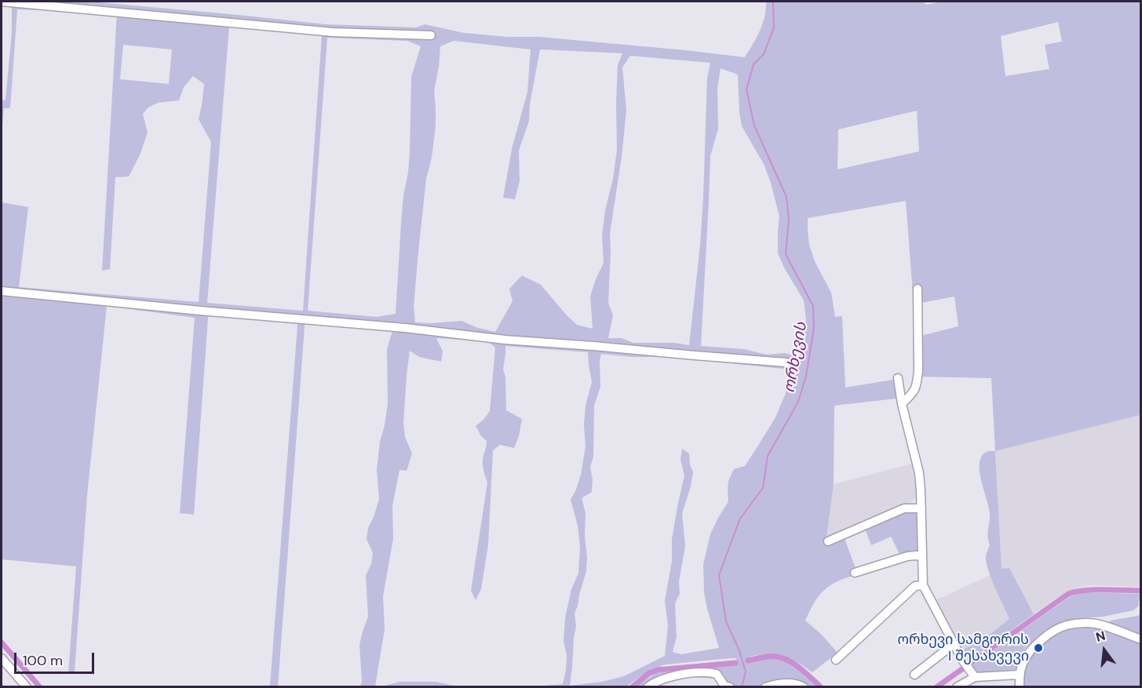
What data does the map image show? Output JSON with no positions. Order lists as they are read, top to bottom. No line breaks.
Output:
{"water":["ორხევის"],"places":["ორხევი სამგორის I შესახვევი"],"scale_bar":"100 m","north":"top"}
